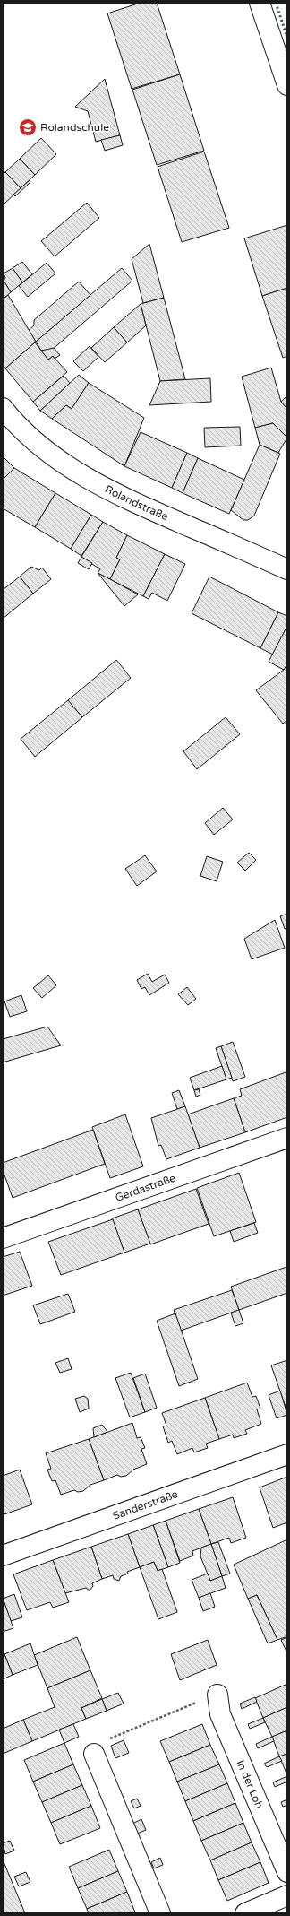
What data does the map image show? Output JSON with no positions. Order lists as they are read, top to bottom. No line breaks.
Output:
{"streets":{"street":["Rolandstraße","Gerdastraße","Sanderstraße","In der Loh"]},"places":{"school or university":["Rolandschule"]}}
